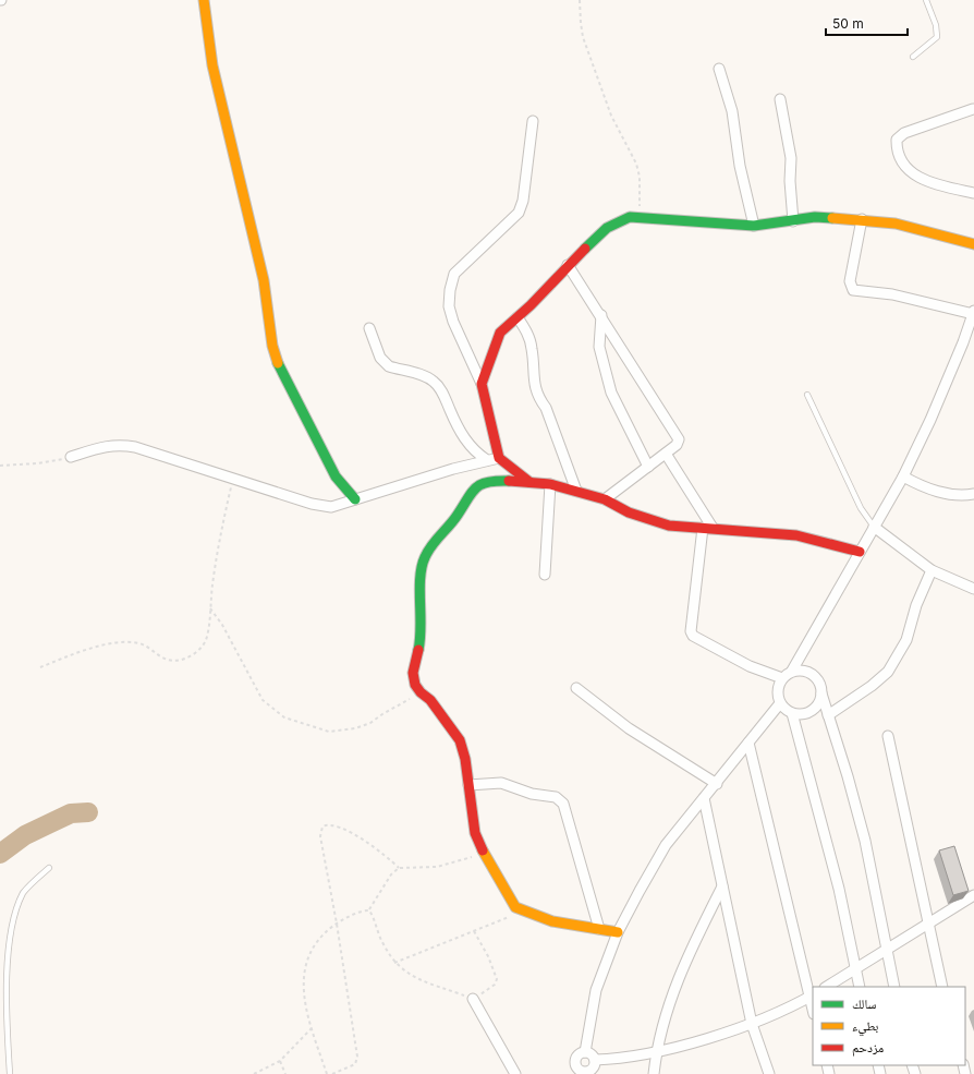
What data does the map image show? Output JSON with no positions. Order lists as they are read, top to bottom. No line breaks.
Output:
{"legend":["سالك","بطيء","مزدحم"],"scale_bar":"50 m"}
